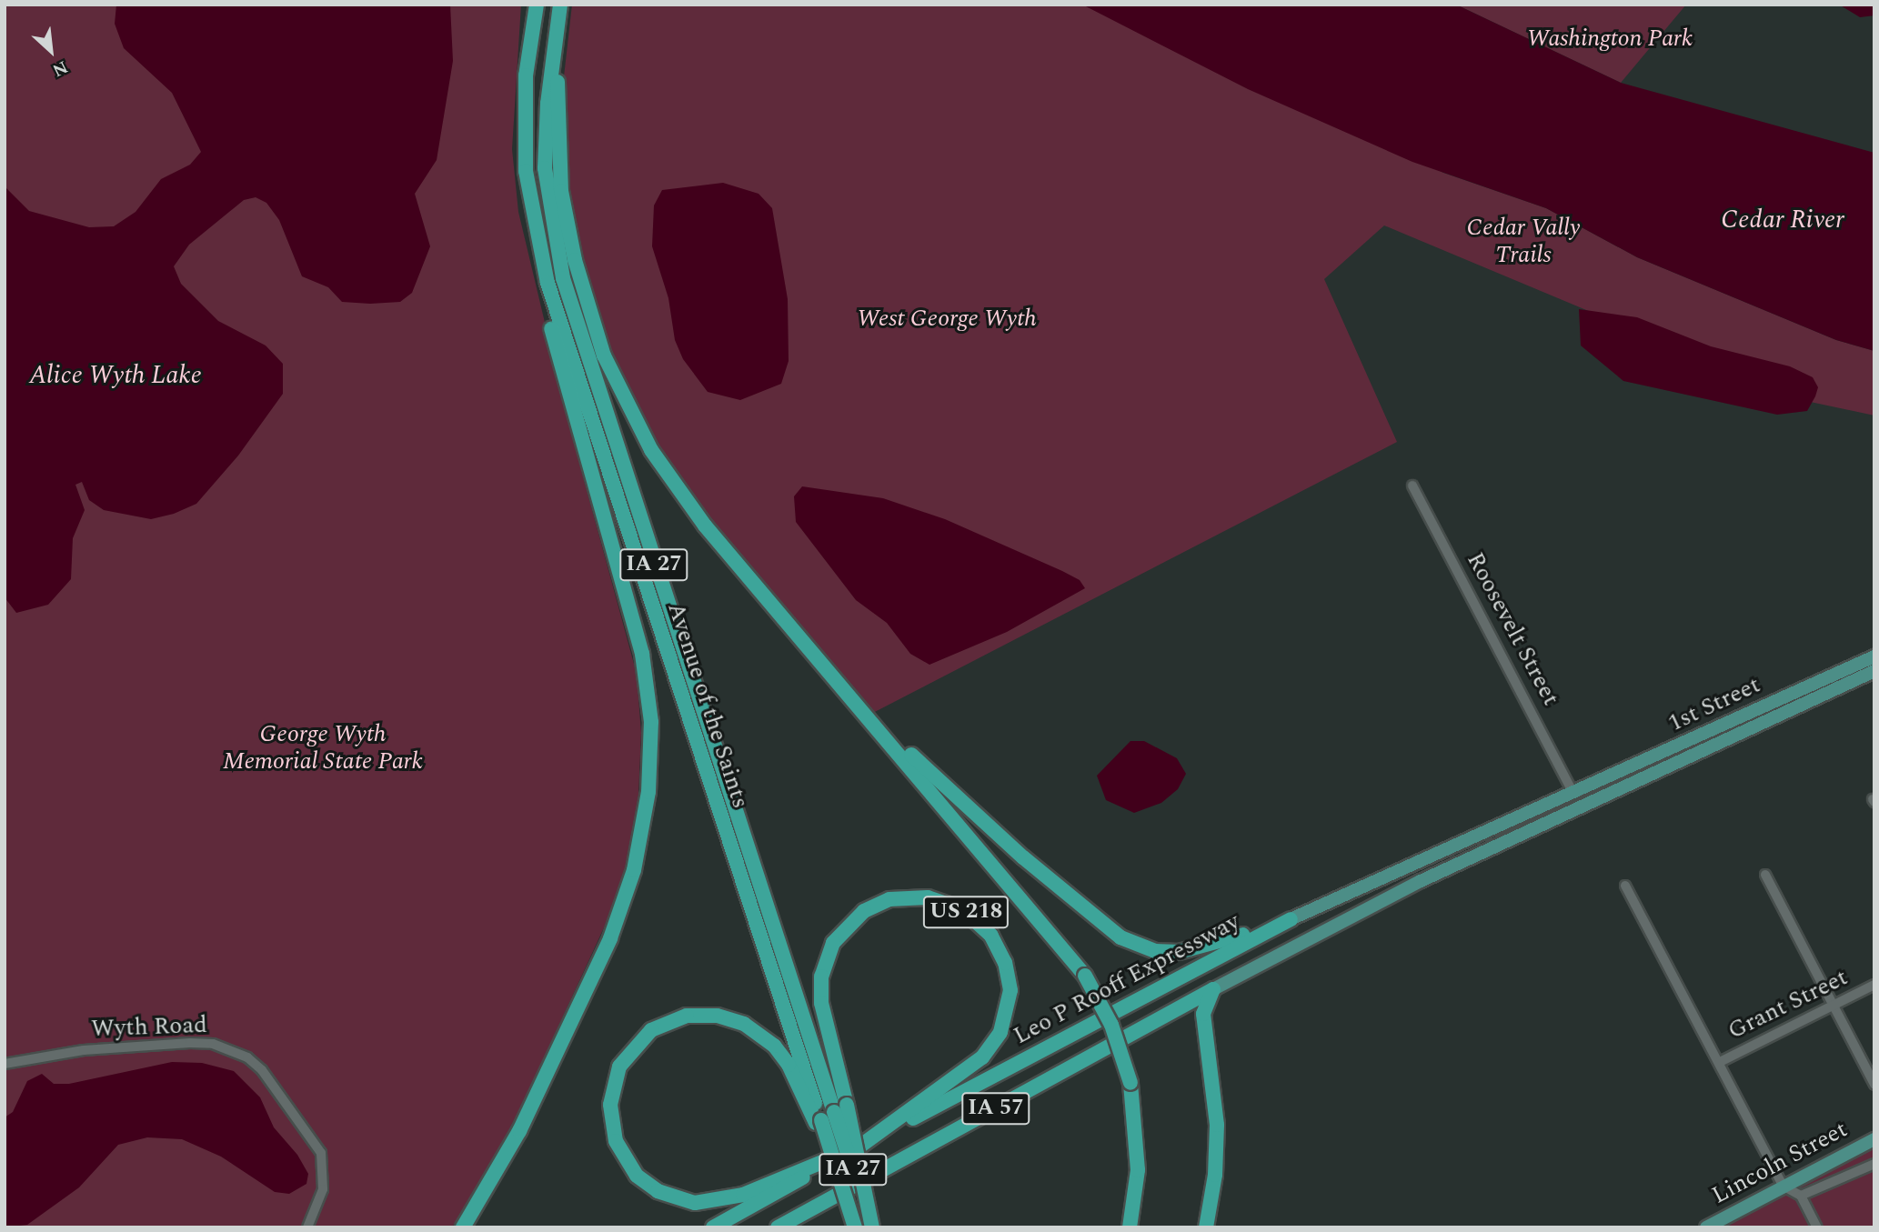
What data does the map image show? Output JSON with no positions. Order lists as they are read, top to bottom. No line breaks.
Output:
{"streets":{"highway":["IA 27","Avenue of the Saints","US 218","Leo P Rooff Expressway","IA 57"],"main road":["1st Street","Lincoln Street"],"street":["Roosevelt Street","Grant Street","Wyth Road"]},"crossings":[["Roosevelt Street","1st Street"],["Roosevelt Street","Leo P Rooff Expressway"],["1st Street","Leo P Rooff Expressway"],["Avenue of the Saints","US 218"],["US 218","Leo P Rooff Expressway"]],"water":["Cedar River","Alice Wyth Lake"],"parks":["Washington Park","Cedar Vally Trails","West George Wyth","George Wyth Memorial State Park"],"north":"bottom right"}
